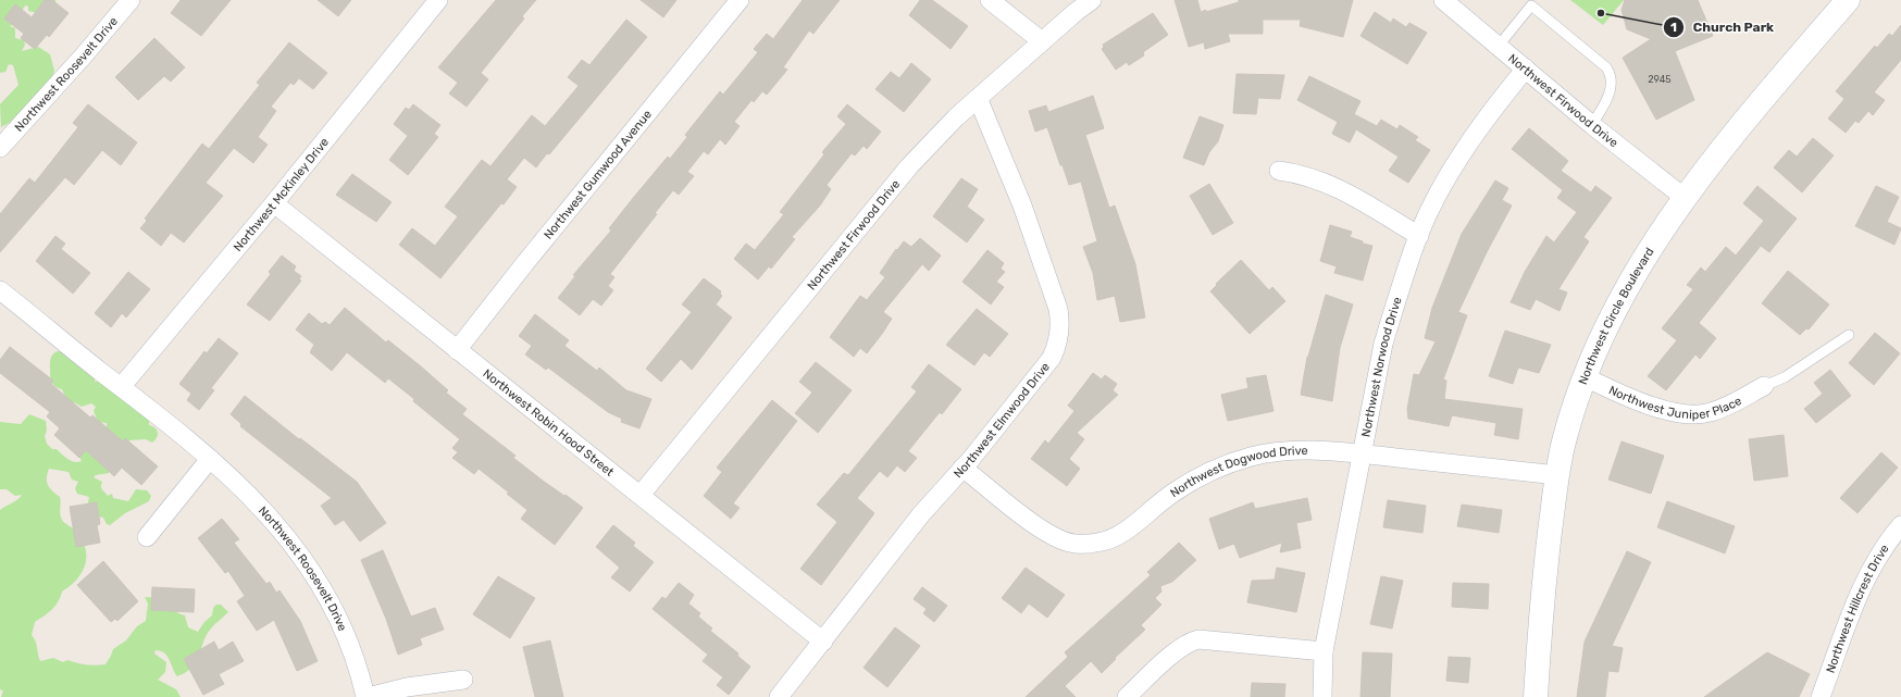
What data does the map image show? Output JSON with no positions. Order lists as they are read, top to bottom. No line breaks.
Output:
{"streets":{"main road":["Northwest Circle Boulevard"],"street":["Northwest Roosevelt Drive","Northwest Firwood Drive","Northwest Gumwood Avenue","Northwest McKinley Drive","Northwest Norwood Drive","Northwest Juniper Place","Northwest Elmwood Drive","Northwest Robin Hood Street","Northwest Dogwood Drive","Northwest Hillcrest Drive"]},"crossings":[["Northwest Roosevelt Drive","Northwest McKinley Drive"],["Northwest Firwood Drive","Northwest Circle Boulevard"],["Northwest Firwood Drive","Northwest Norwood Drive"],["Northwest Firwood Drive","Northwest Elmwood Drive"],["Northwest Firwood Drive","Northwest Robin Hood Street"],["Northwest Gumwood Avenue","Northwest Robin Hood Street"],["Northwest McKinley Drive","Northwest Robin Hood Street"],["Northwest Circle Boulevard","Northwest Juniper Place"],["Northwest Circle Boulevard","Northwest Dogwood Drive"],["Northwest Norwood Drive","Northwest Dogwood Drive"],["Northwest Elmwood Drive","Northwest Robin Hood Street"],["Northwest Elmwood Drive","Northwest Dogwood Drive"]],"places":["Church Park"],"house_numbers":["2945"]}
